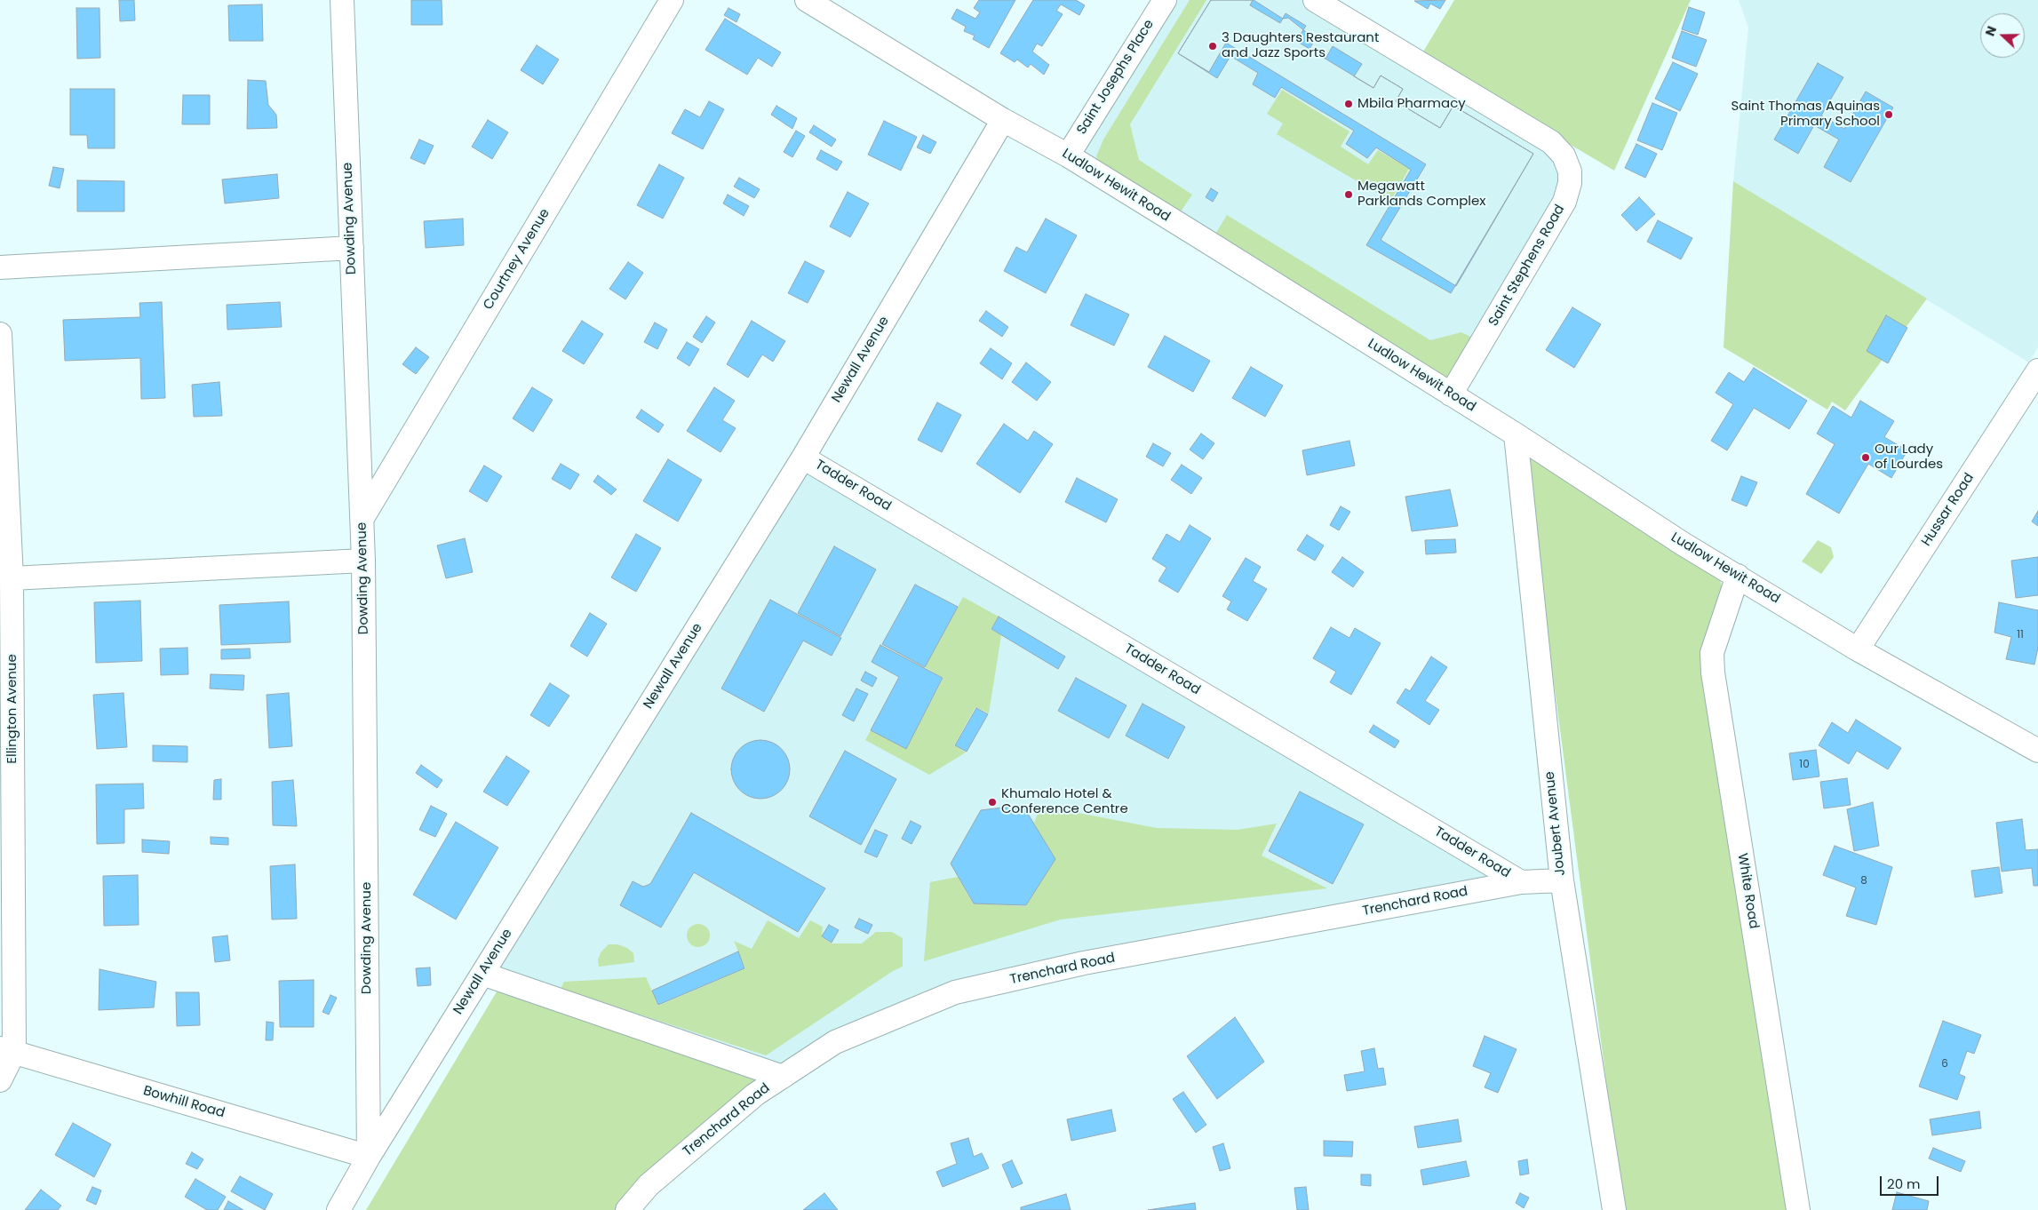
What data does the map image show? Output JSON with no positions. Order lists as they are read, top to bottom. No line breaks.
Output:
{"streets":{"street":["Saint Josephs Place","Ludlow Hewit Road","Dowding Avenue","Courtney Avenue","Saint Stephens Road","Newall Avenue","Tadder Road","Hussar Road","Ellington Avenue","Joubert Avenue","White Road","Trenchard Road","Bowhill Road"]},"crossings":[["Saint Josephs Place","Ludlow Hewit Road"],["Ludlow Hewit Road","Saint Stephens Road"],["Ludlow Hewit Road","Newall Avenue"],["Ludlow Hewit Road","Hussar Road"],["Ludlow Hewit Road","Joubert Avenue"],["Ludlow Hewit Road","White Road"],["Dowding Avenue","Courtney Avenue"],["Dowding Avenue","Newall Avenue"],["Dowding Avenue","Bowhill Road"],["Newall Avenue","Tadder Road"],["Newall Avenue","Bowhill Road"],["Tadder Road","Trenchard Road"],["Ellington Avenue","Bowhill Road"],["Joubert Avenue","Trenchard Road"]],"places":["3 Daughters Restaurant and Jazz Sports","Mbila Pharmacy","Saint Thomas Aquinas Primary School","Megawatt Parklands Complex","Our Lady of Lourdes","Khumalo Hotel & Conference Centre"],"house_numbers":["11","10","8","6"],"scale_bar":"20 m","north":"left"}
